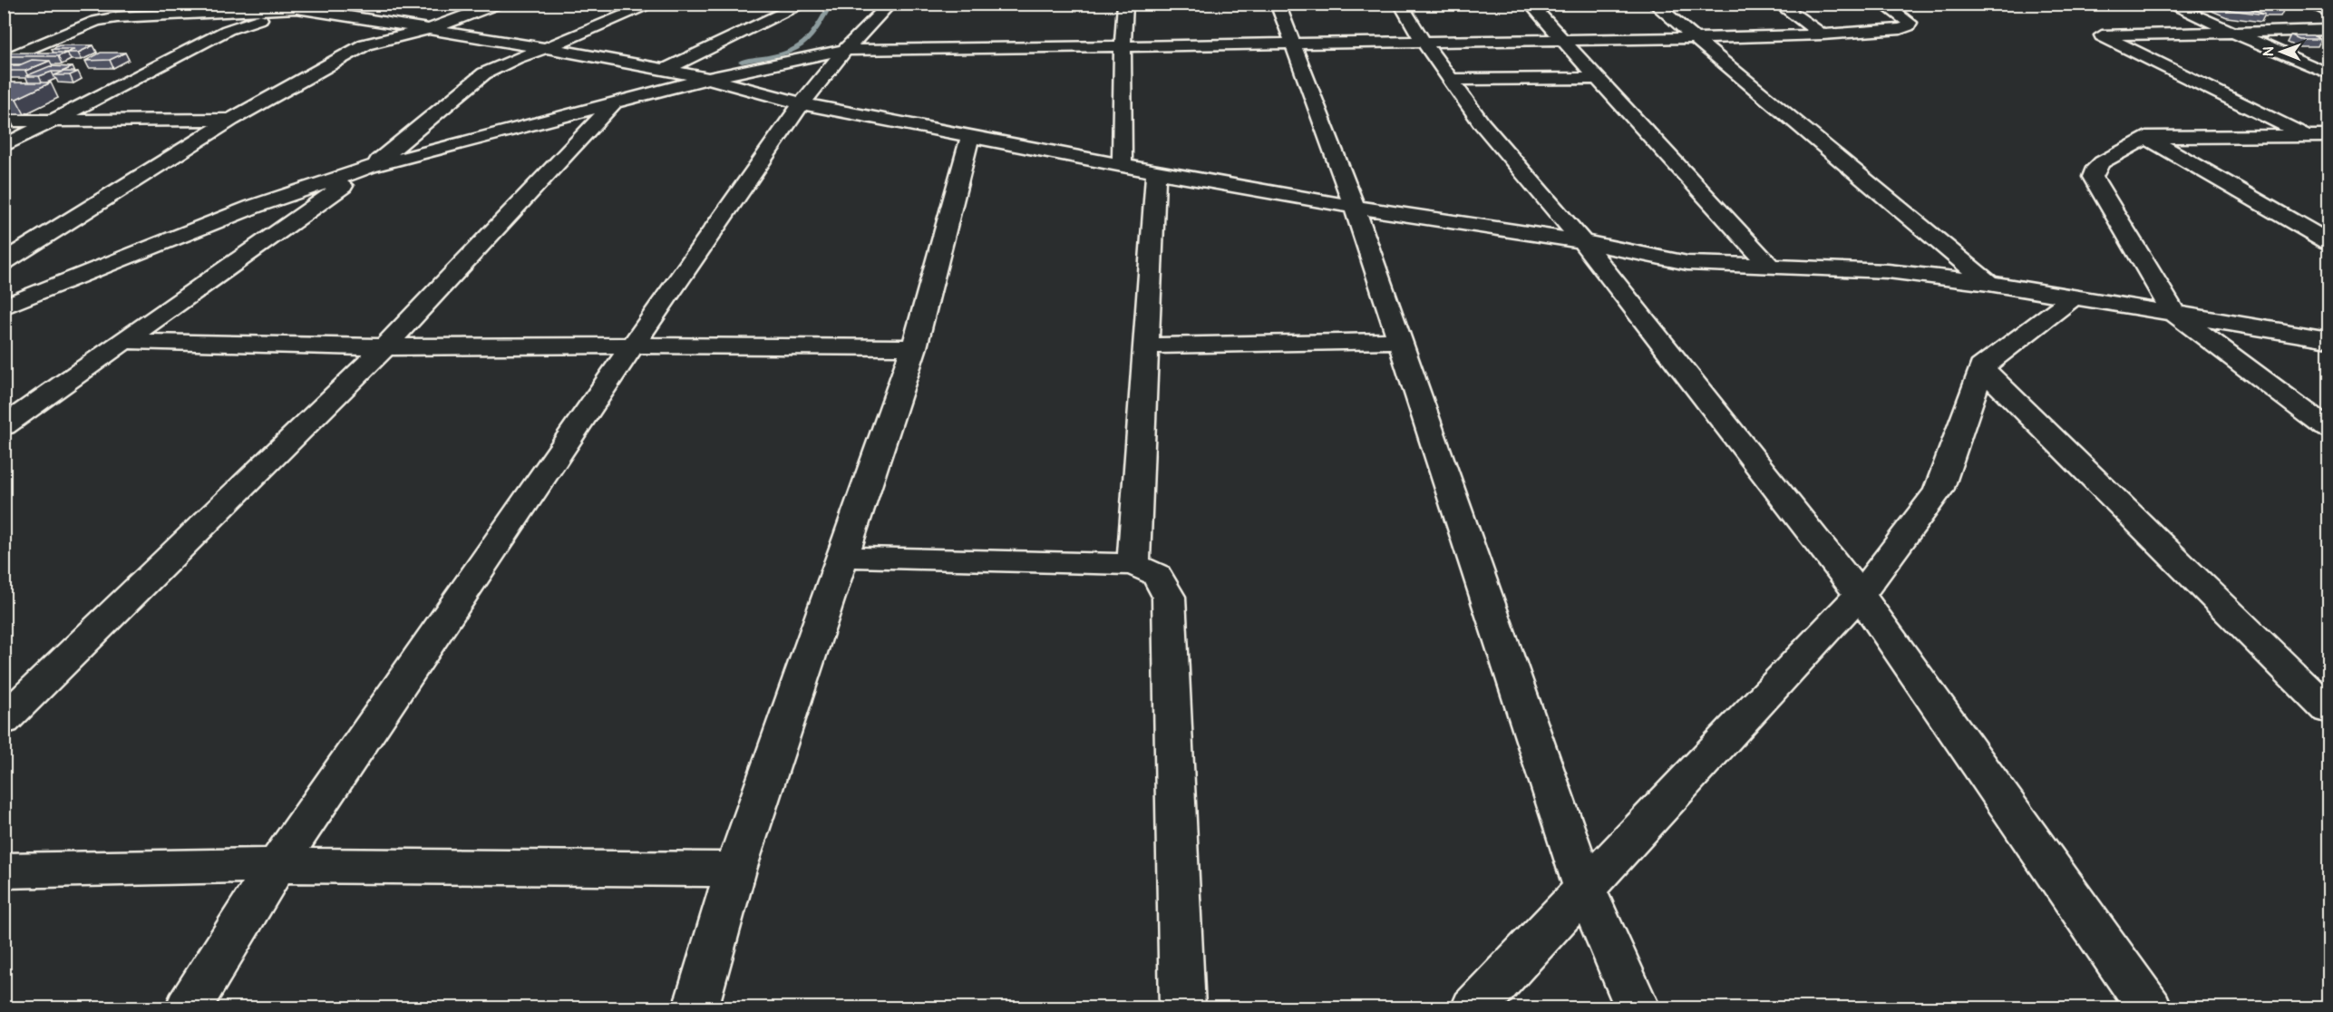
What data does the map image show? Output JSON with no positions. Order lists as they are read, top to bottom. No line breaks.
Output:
{"north":"left"}
